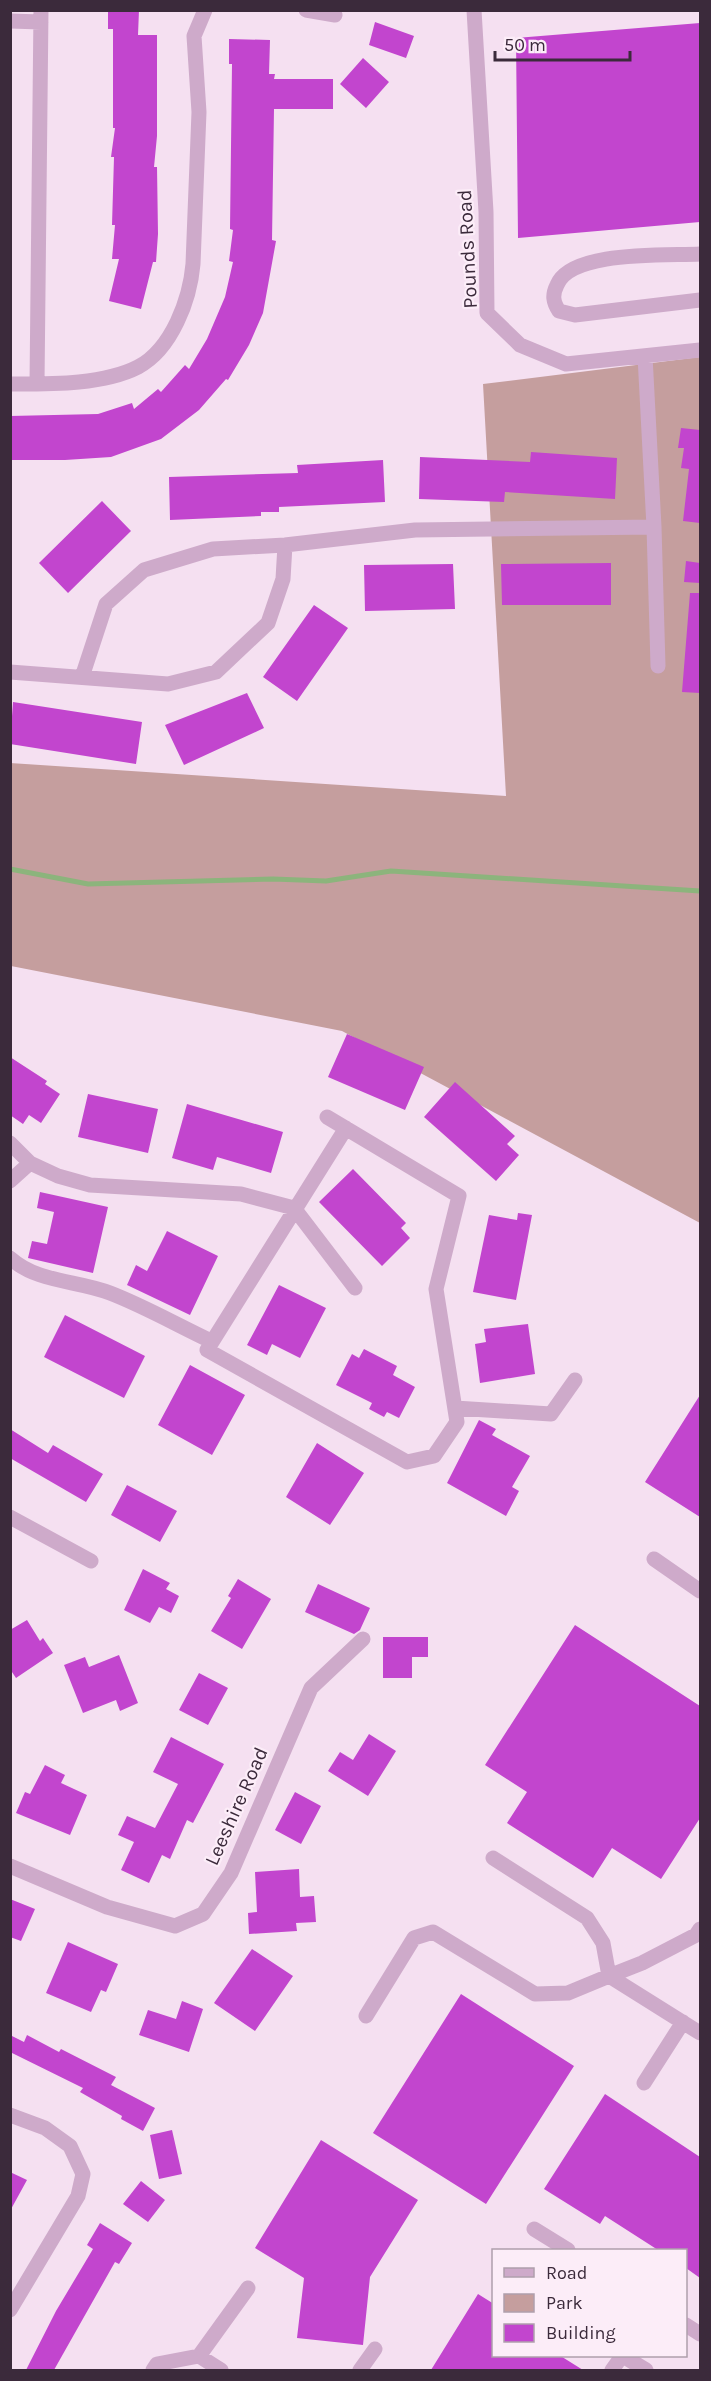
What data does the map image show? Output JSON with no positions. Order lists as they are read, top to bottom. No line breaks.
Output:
{"streets":{"street":["Pounds Road","Leeshire Road"]},"legend":["Road","Park","Building"],"scale_bar":"50 m"}
